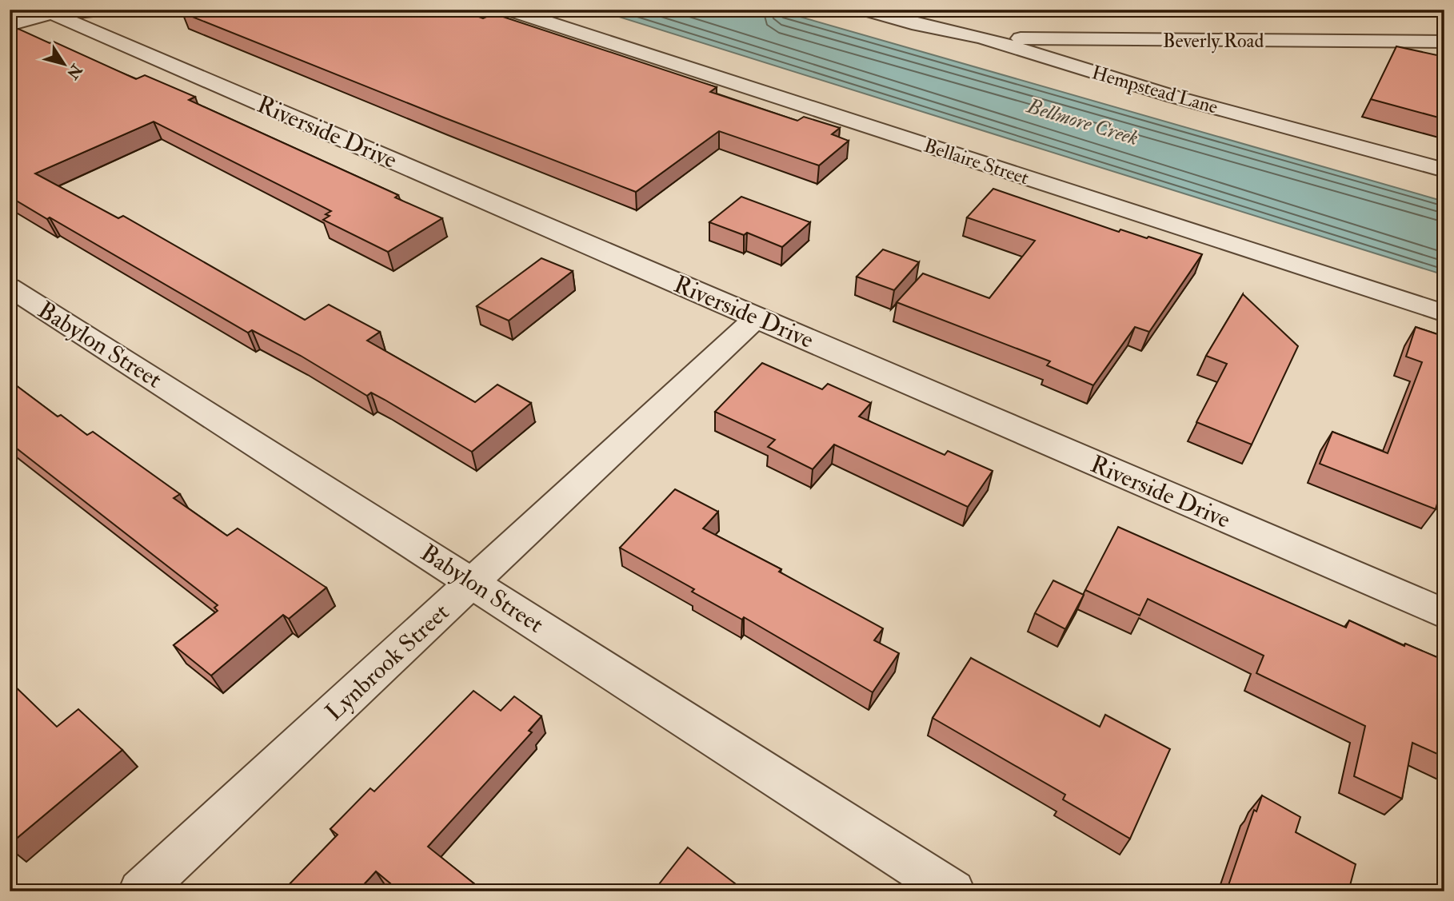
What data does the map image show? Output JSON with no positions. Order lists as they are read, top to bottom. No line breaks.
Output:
{"streets":{"street":["Beverly Road","Hempstead Lane","Riverside Drive","Bellaire Street","Babylon Street","Lynbrook Street"]},"crossings":[["Beverly Road","Hempstead Lane"],["Riverside Drive","Lynbrook Street"],["Babylon Street","Lynbrook Street"]],"water":["Bellmore Creek"],"north":"bottom right"}
